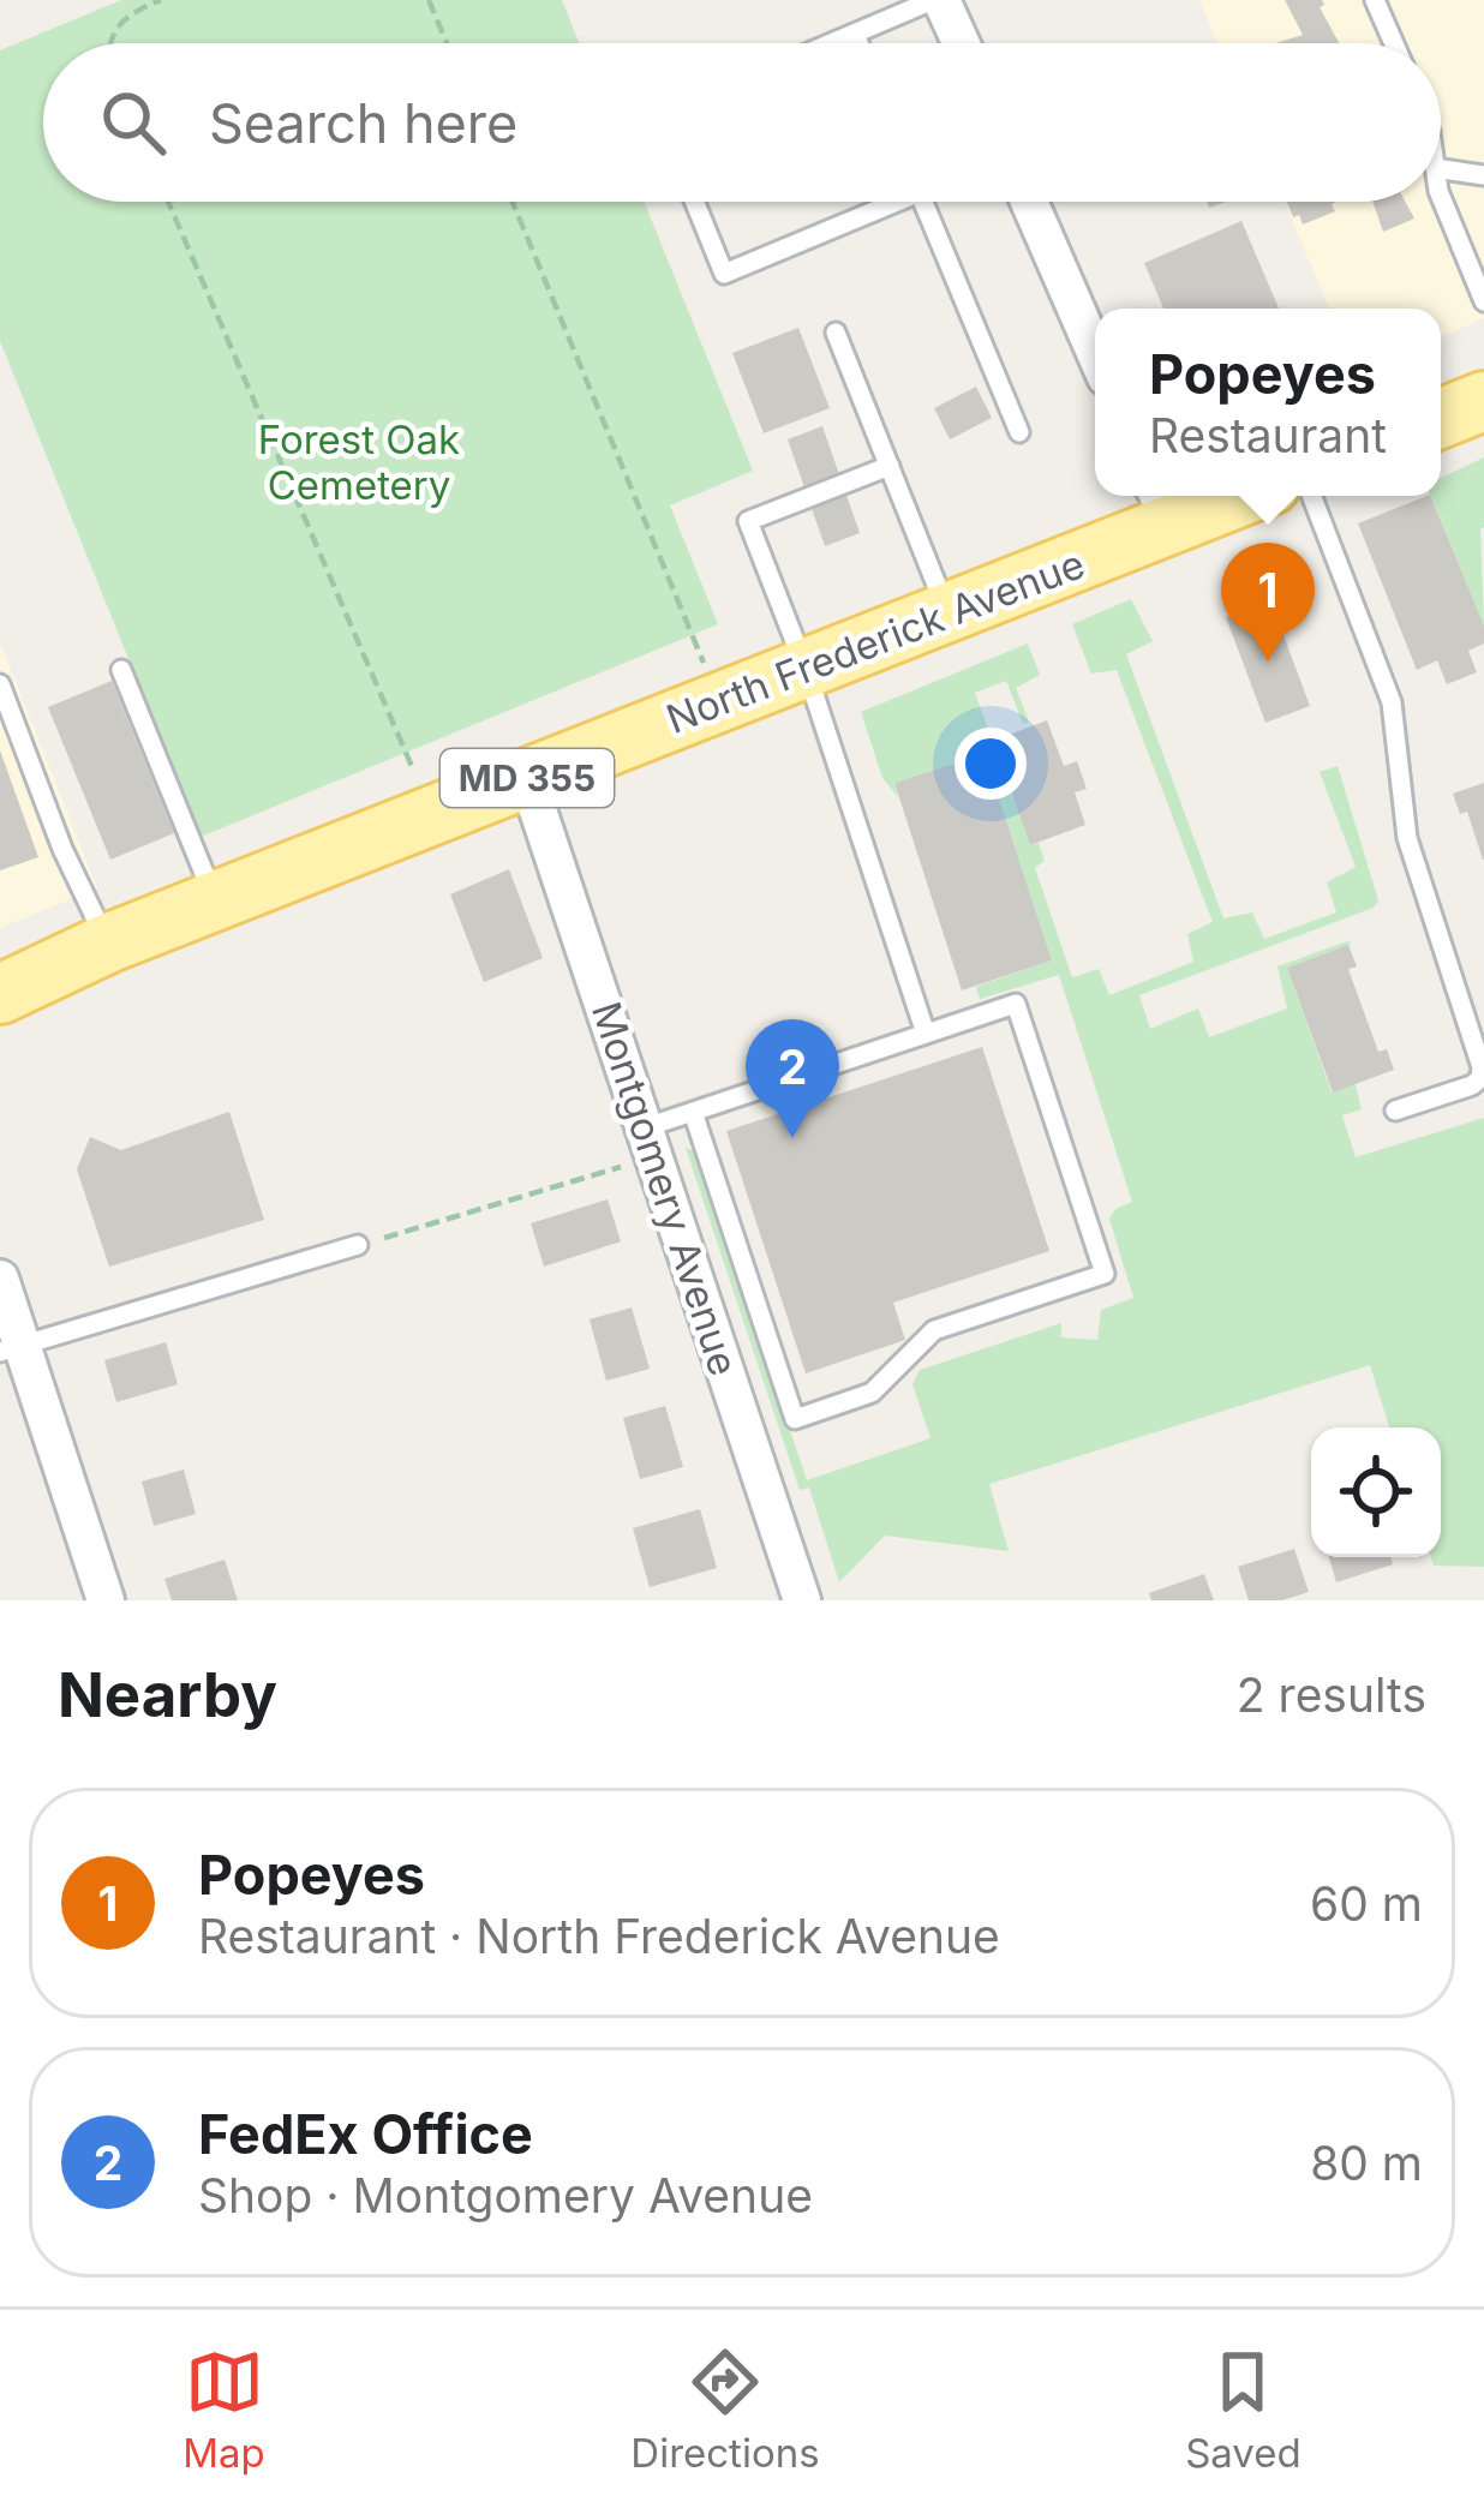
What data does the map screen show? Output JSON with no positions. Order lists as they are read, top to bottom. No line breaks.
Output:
{"streets":{"main road":["North Frederick Avenue","MD 355"],"street":["Montgomery Avenue"]},"crossings":[["North Frederick Avenue","Montgomery Avenue"]],"parks":["Forest Oak Cemetery"],"page":{"search":"Search here","popup":["Popeyes","Restaurant"],"pins":["1","2"],"heading":["Nearby","2 results"],"list":[{"mark":"1","name":"Popeyes","note":"Restaurant · North Frederick Avenue","value":"60 m"},{"mark":"2","name":"FedEx Office","note":"Shop · Montgomery Avenue","value":"80 m"}],"nav":["Map","Directions","Saved"]}}
